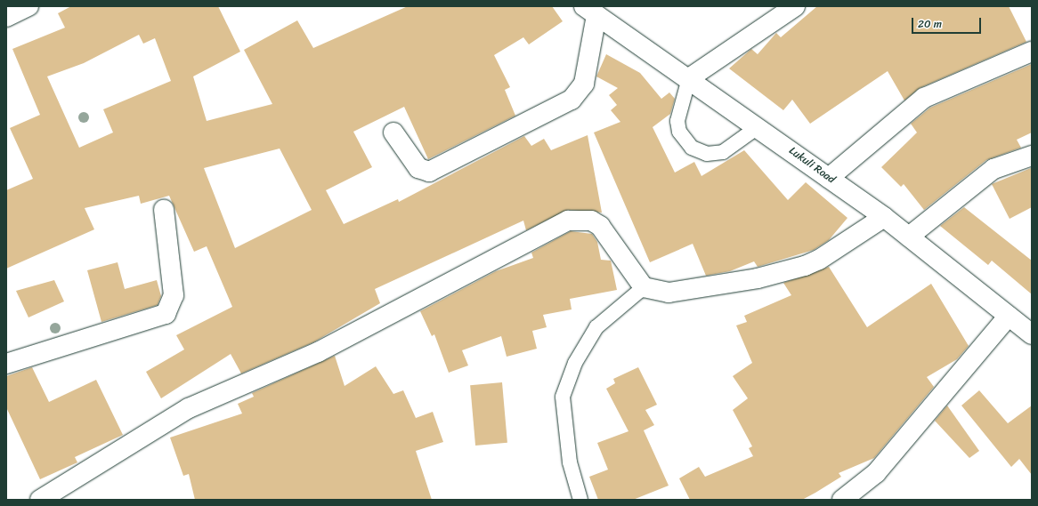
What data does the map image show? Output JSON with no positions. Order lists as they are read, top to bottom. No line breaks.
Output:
{"streets":{"street":["Lukuli Road"]},"scale_bar":"20 m"}
